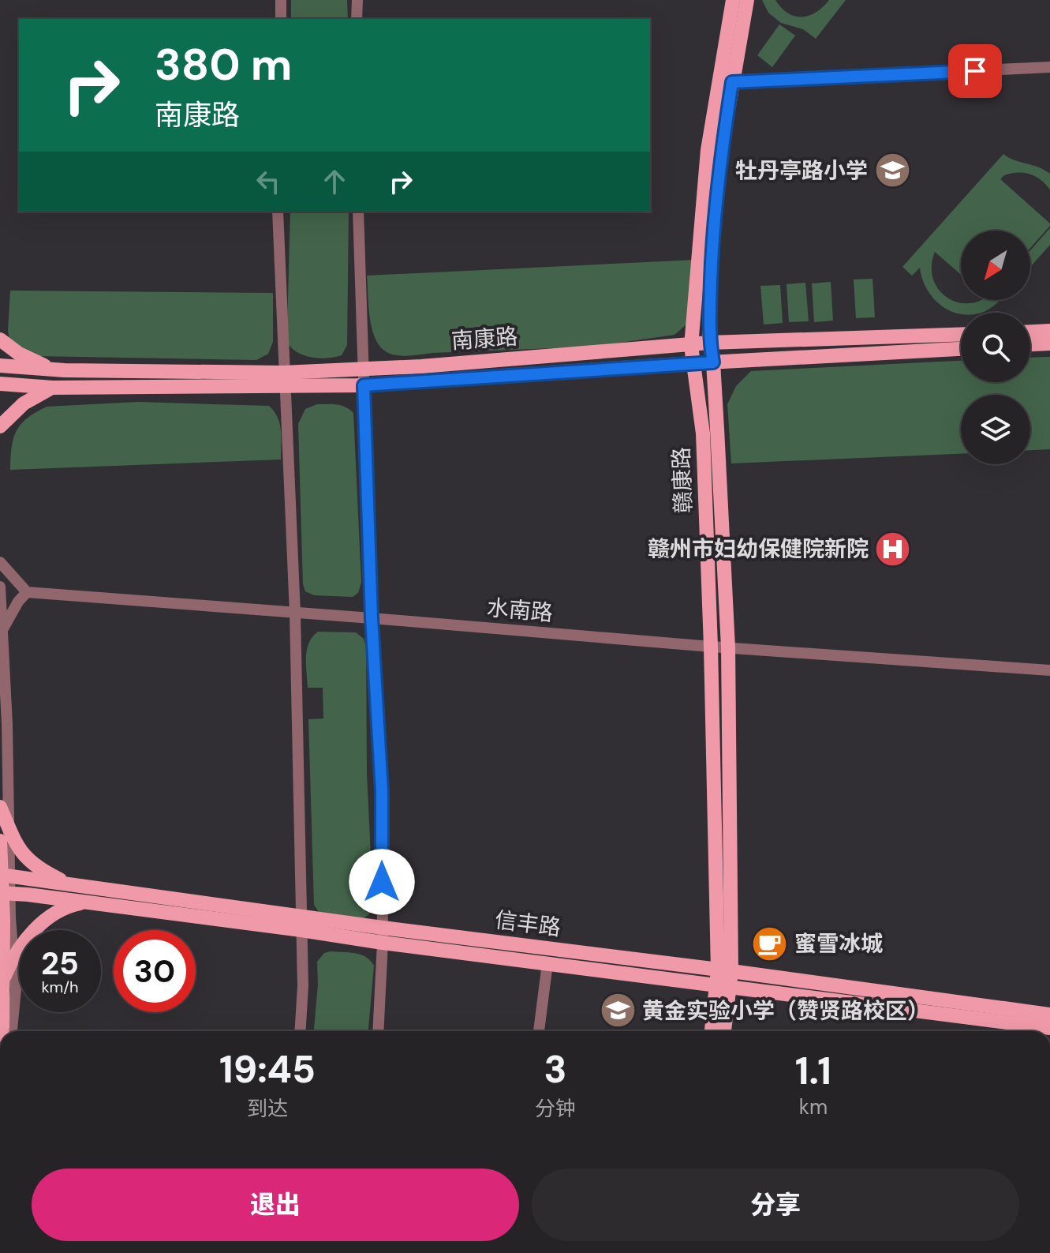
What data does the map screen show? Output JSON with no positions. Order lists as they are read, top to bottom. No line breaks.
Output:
{"streets":{"main road":["南康路","赣康路","信丰路"],"street":["水南路"]},"crossings":[["南康路","赣康路"],["赣康路","水南路"],["赣康路","信丰路"]],"places":{"school or university":["牡丹亭路小学","黄金实验小学（赞贤路校区）"],"hospital":["赣州市妇幼保健院新院"],"cafe":["蜜雪冰城"]},"north":"bottom left","page":{"turn":["380 m","南康路"],"speed":"25 km/h","limit":"30","eta":["19:45","到达","3","分钟","1.1","km"],"buttons":["退出","分享"]}}
